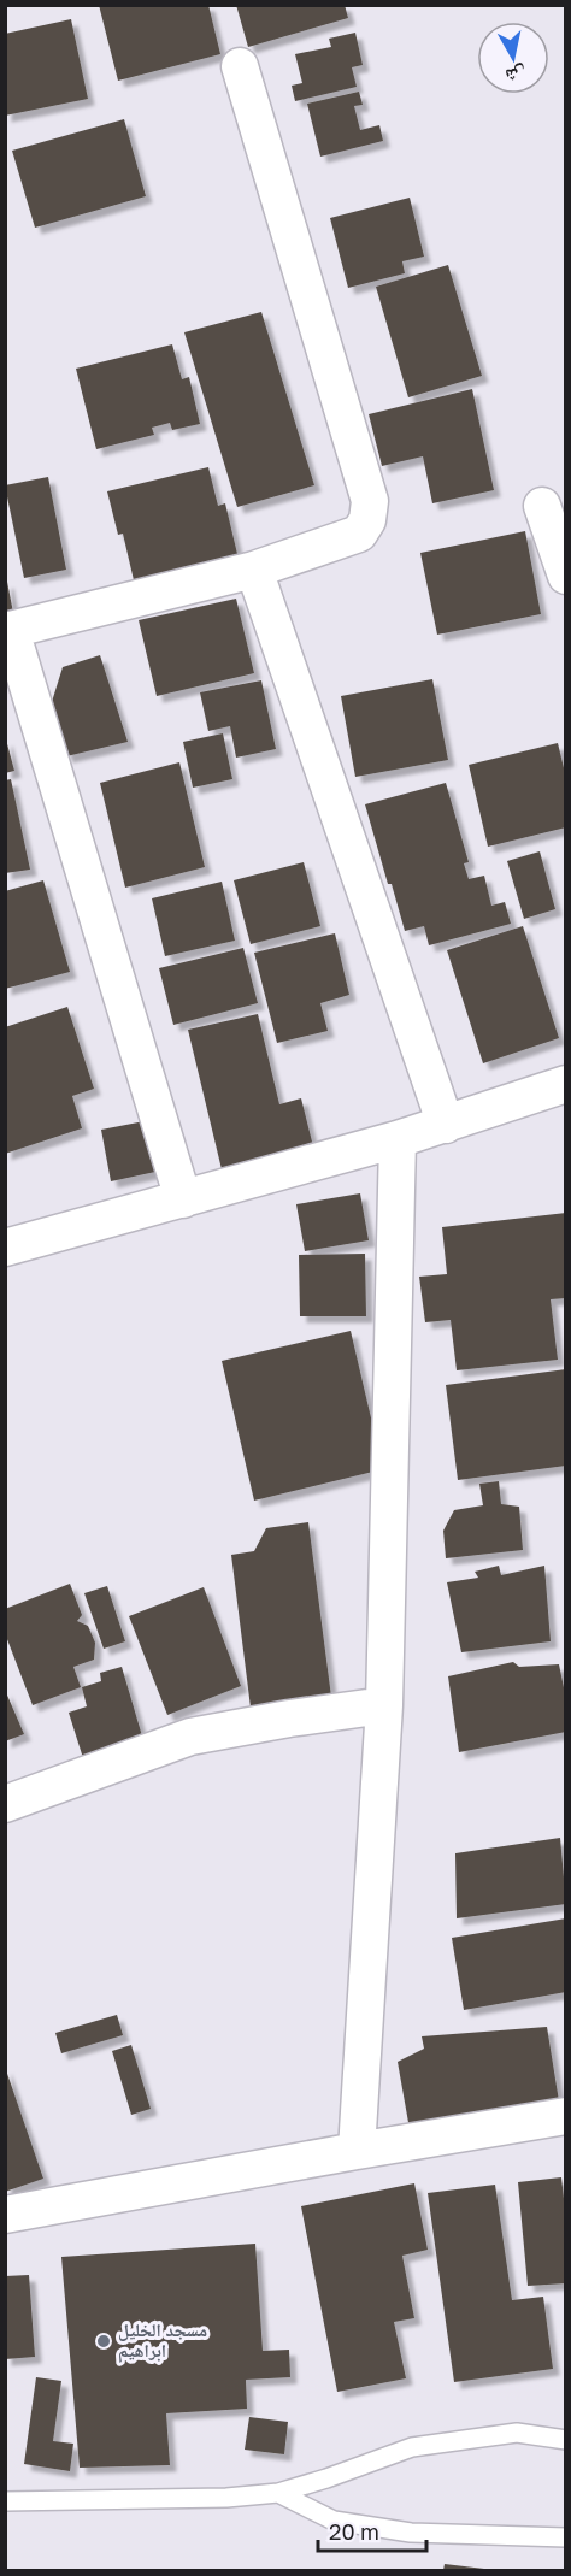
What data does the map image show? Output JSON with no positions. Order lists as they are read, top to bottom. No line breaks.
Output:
{"places":["مسجد الخليل ابراهيم"],"scale_bar":"20 m","north":"bottom"}
